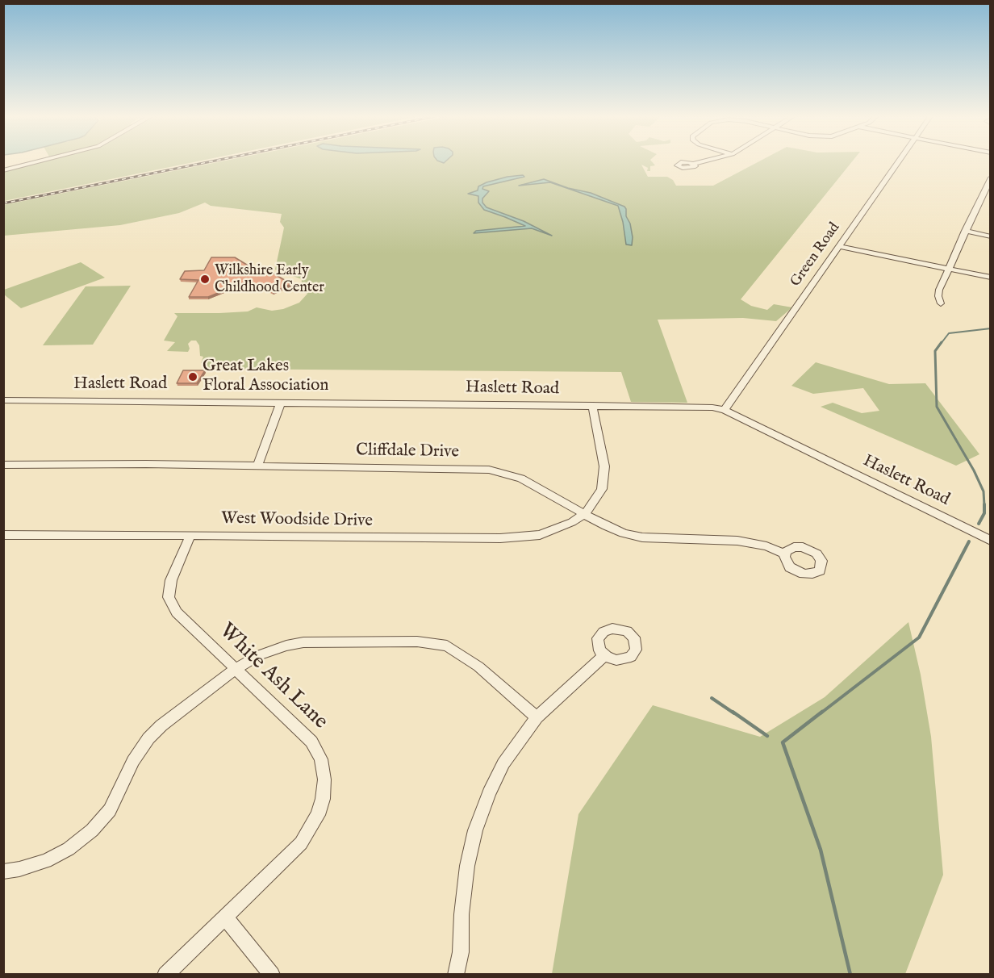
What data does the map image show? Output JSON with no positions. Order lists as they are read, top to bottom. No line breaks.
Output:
{"streets":{"street":["Green Road","Haslett Road","Cliffdale Drive","West Woodside Drive","White Ash Lane"]},"crossings":[["Green Road","Haslett Road"],["Cliffdale Drive","West Woodside Drive"],["West Woodside Drive","White Ash Lane"]],"places":["Wilkshire Early Childhood Center","Great Lakes Floral Association"]}
